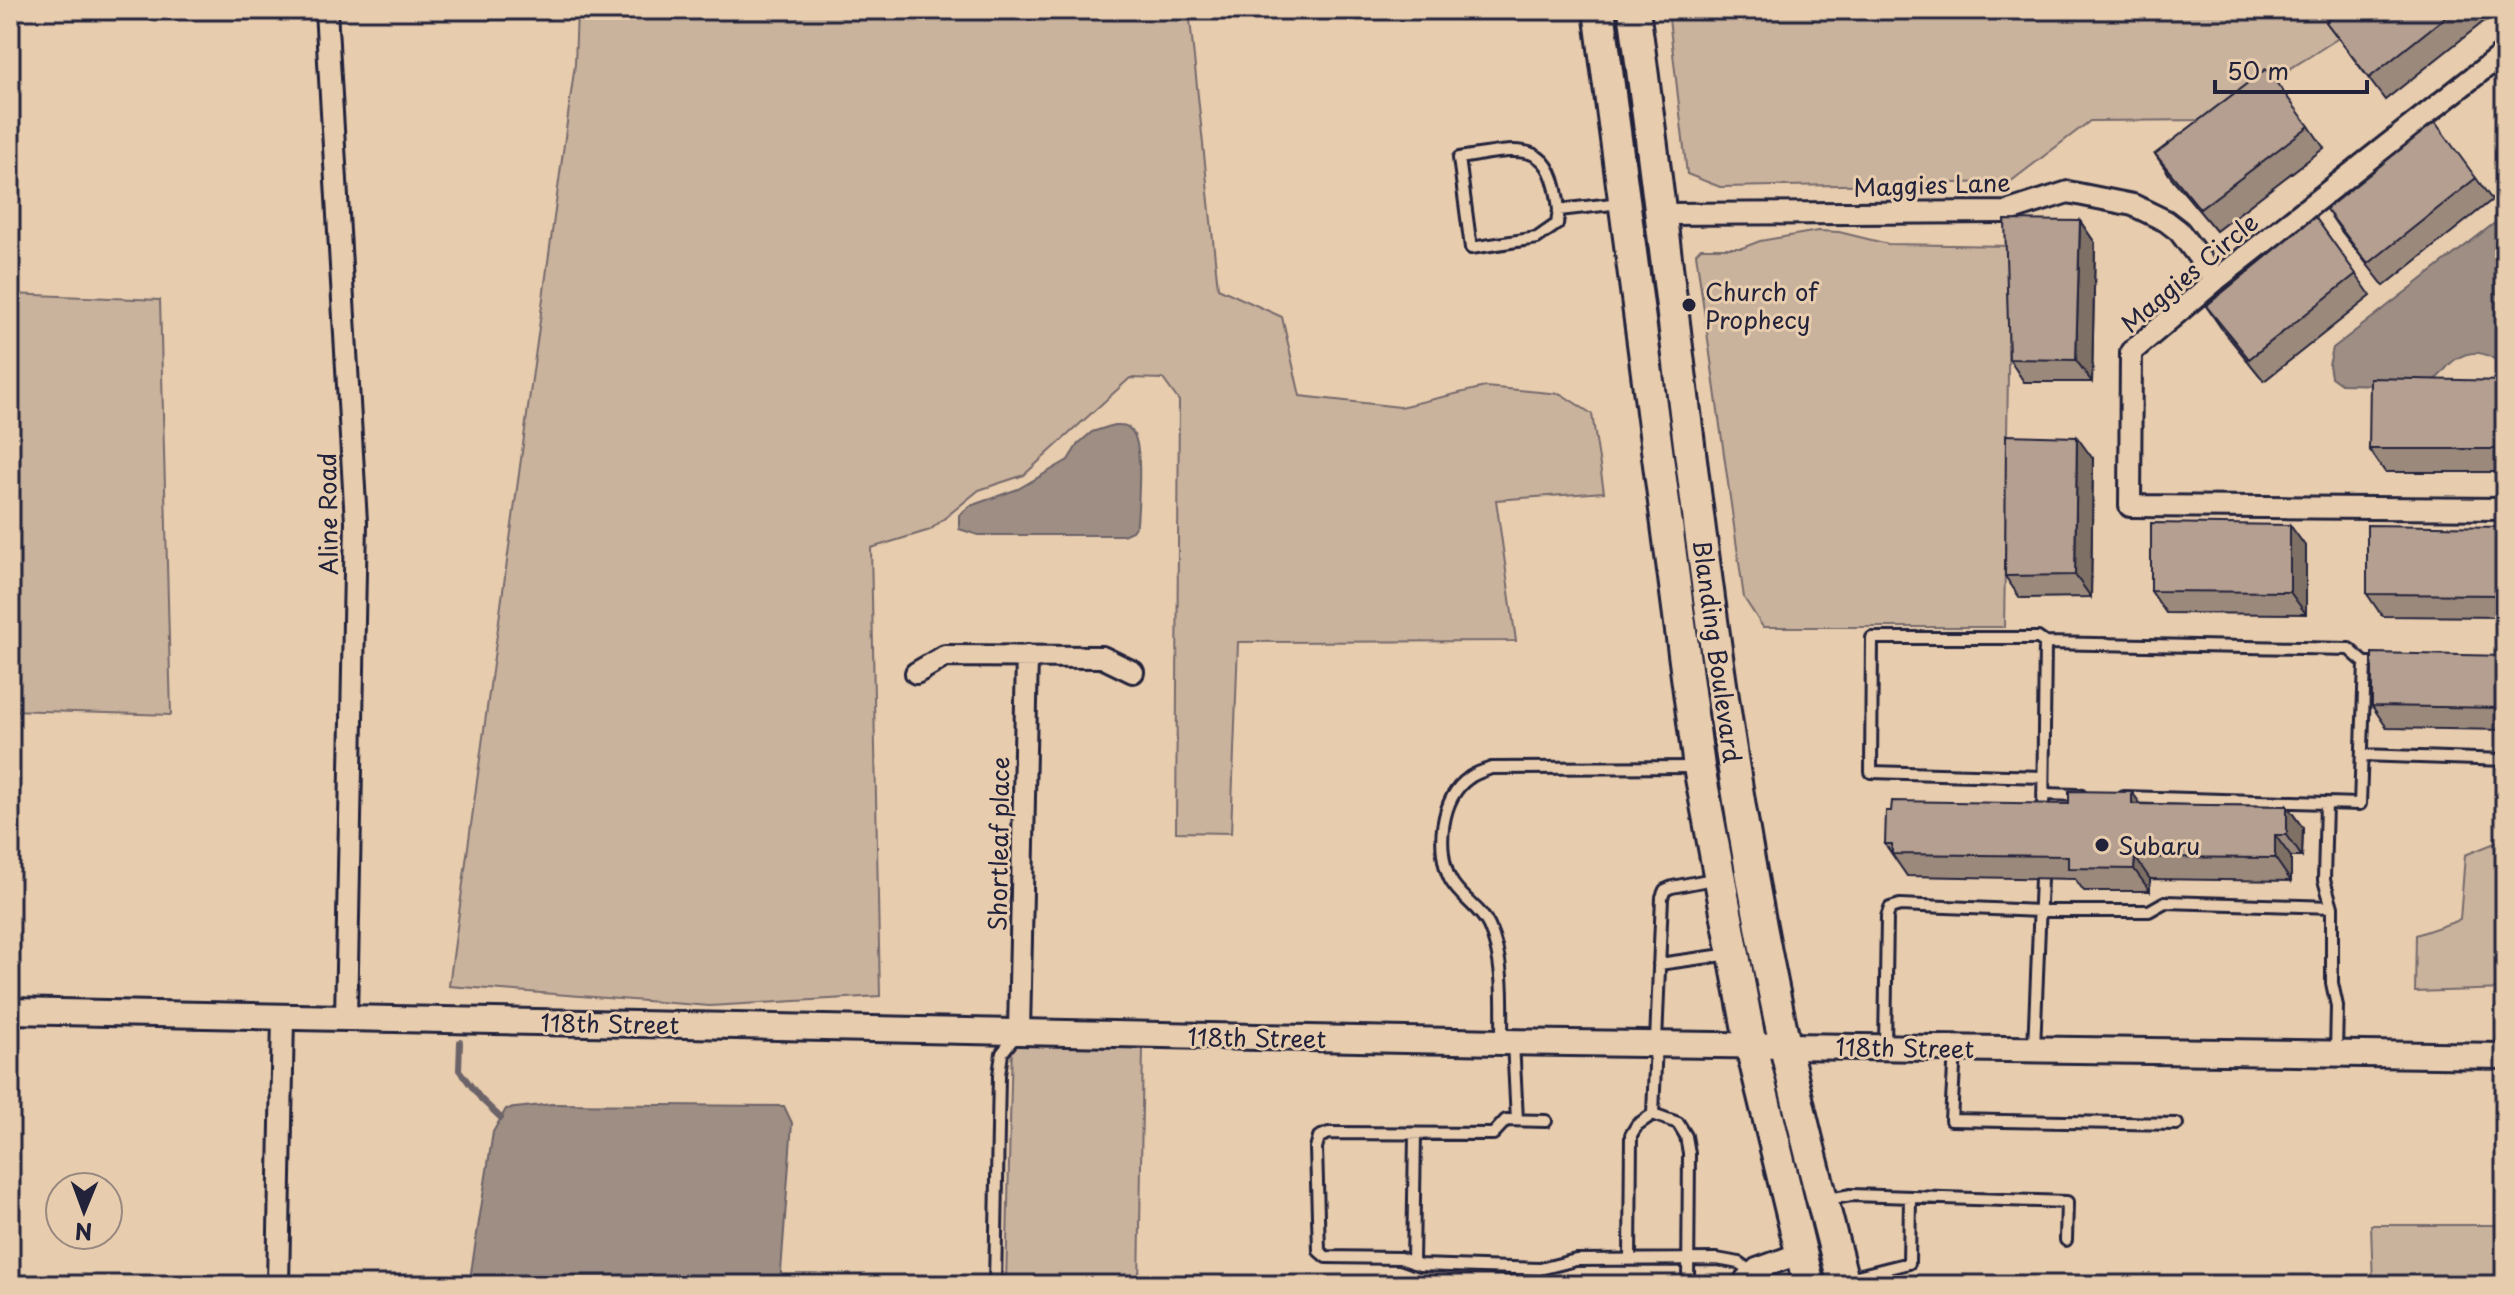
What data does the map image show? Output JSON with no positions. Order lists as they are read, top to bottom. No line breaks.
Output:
{"streets":{"main road":["Blanding Boulevard"],"street":["Maggies Lane","Maggies Circle","Aline Road","Shortleaf place","118th Street"]},"crossings":[["Maggies Lane","Maggies Circle"],["Maggies Lane","Blanding Boulevard"],["Aline Road","118th Street"],["Blanding Boulevard","118th Street"],["Shortleaf place","118th Street"]],"places":["Church of Prophecy","Subaru"],"scale_bar":"50 m","north":"bottom"}
